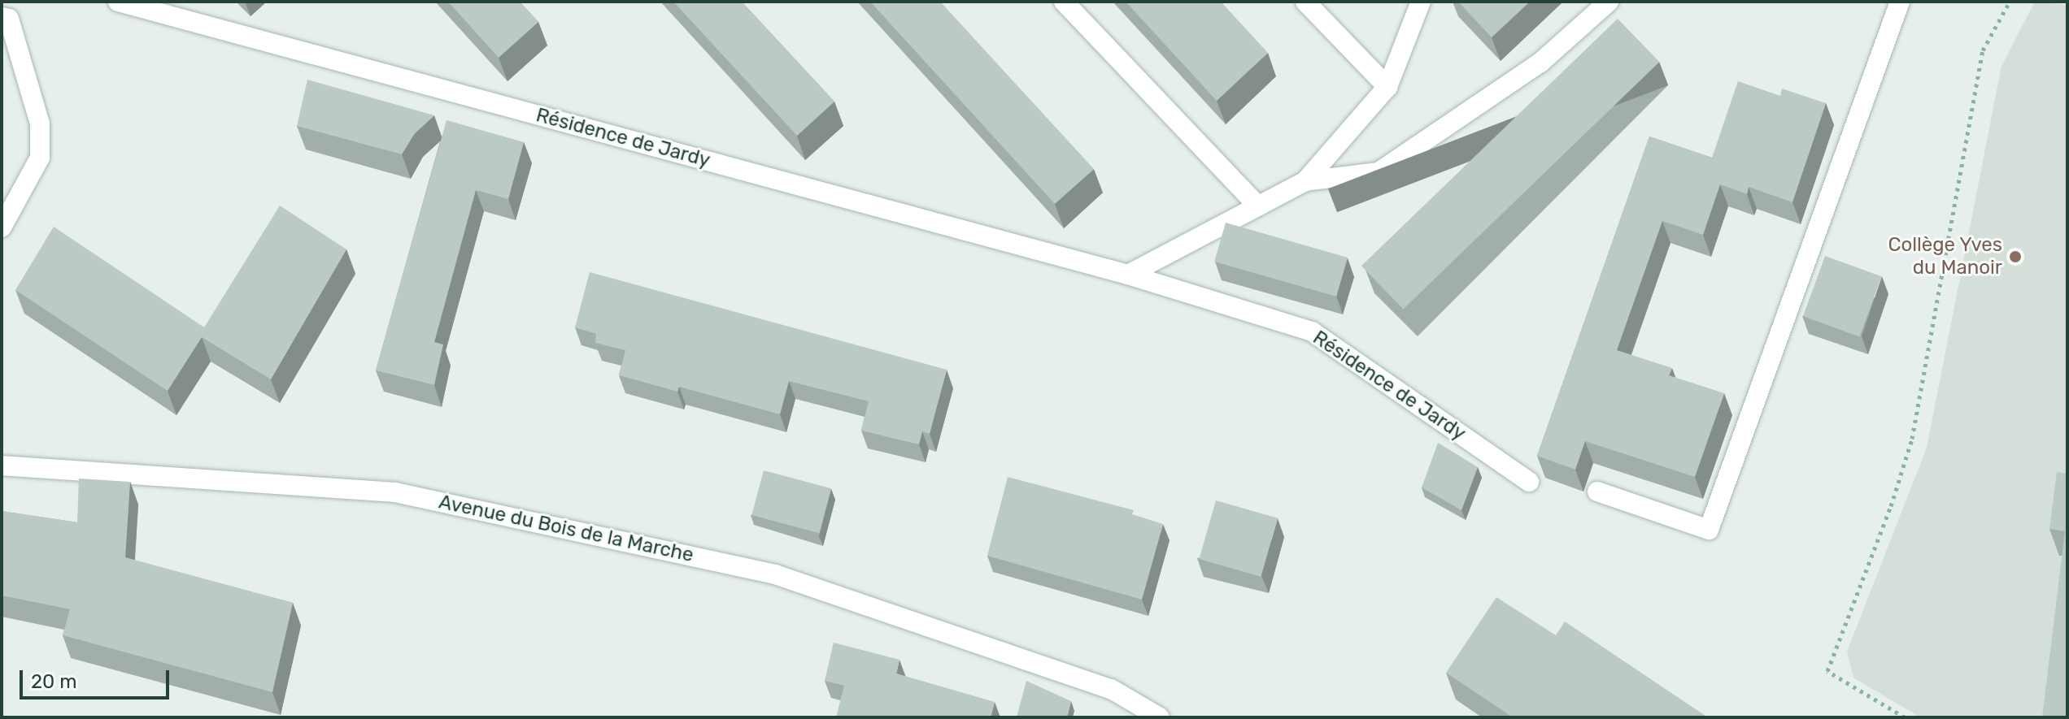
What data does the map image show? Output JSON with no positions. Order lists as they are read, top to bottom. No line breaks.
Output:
{"streets":{"lane":["Résidence de Jardy","Avenue du Bois de la Marche"]},"places":["Collège Yves du Manoir"],"scale_bar":"20 m"}
